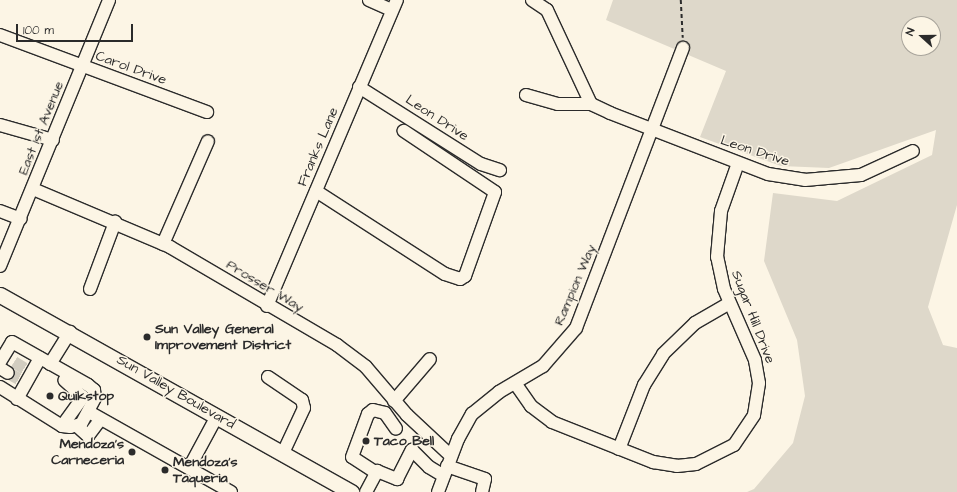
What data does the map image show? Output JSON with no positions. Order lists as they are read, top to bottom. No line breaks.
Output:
{"streets":{"main road":["Sun Valley Boulevard"],"street":["Carol Drive","Leon Drive","East 1st Avenue","Franks Lane","Rampion Way","Prosser Way","Sugar Hill Drive"]},"crossings":[["Carol Drive","East 1st Avenue"],["Leon Drive","Franks Lane"],["Leon Drive","Rampion Way"],["Leon Drive","Sugar Hill Drive"],["East 1st Avenue","Prosser Way"],["Franks Lane","Prosser Way"],["Rampion Way","Prosser Way"],["Rampion Way","Sugar Hill Drive"]],"places":["Sun Valley General Improvement District","Quikstop","Taco Bell","Mendoza's Carneceria","Mendoza's Taqueria"],"scale_bar":"100 m","north":"left"}
